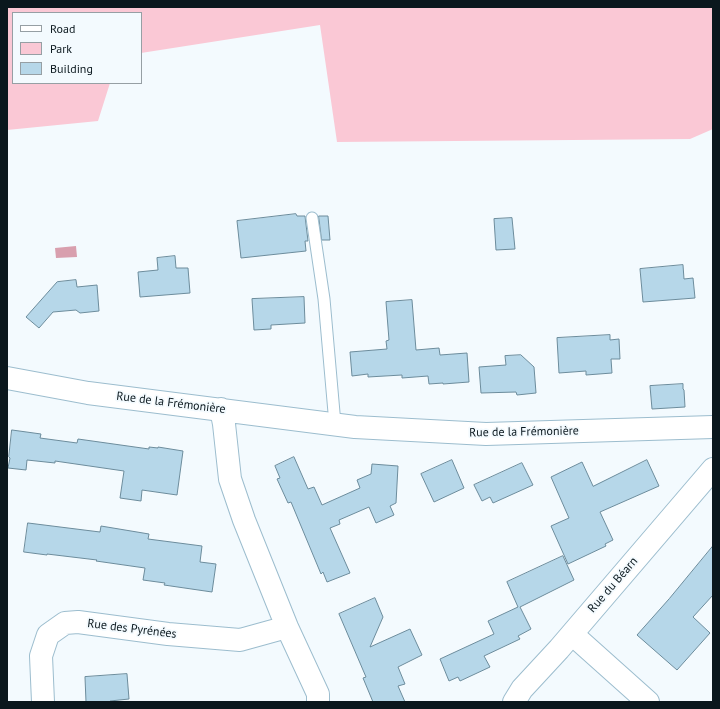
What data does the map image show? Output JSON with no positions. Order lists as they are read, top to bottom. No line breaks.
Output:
{"streets":{"street":["Rue de la Frémonière","Rue du Béarn","Rue des Pyrénées"]},"legend":["Road","Park","Building"]}
